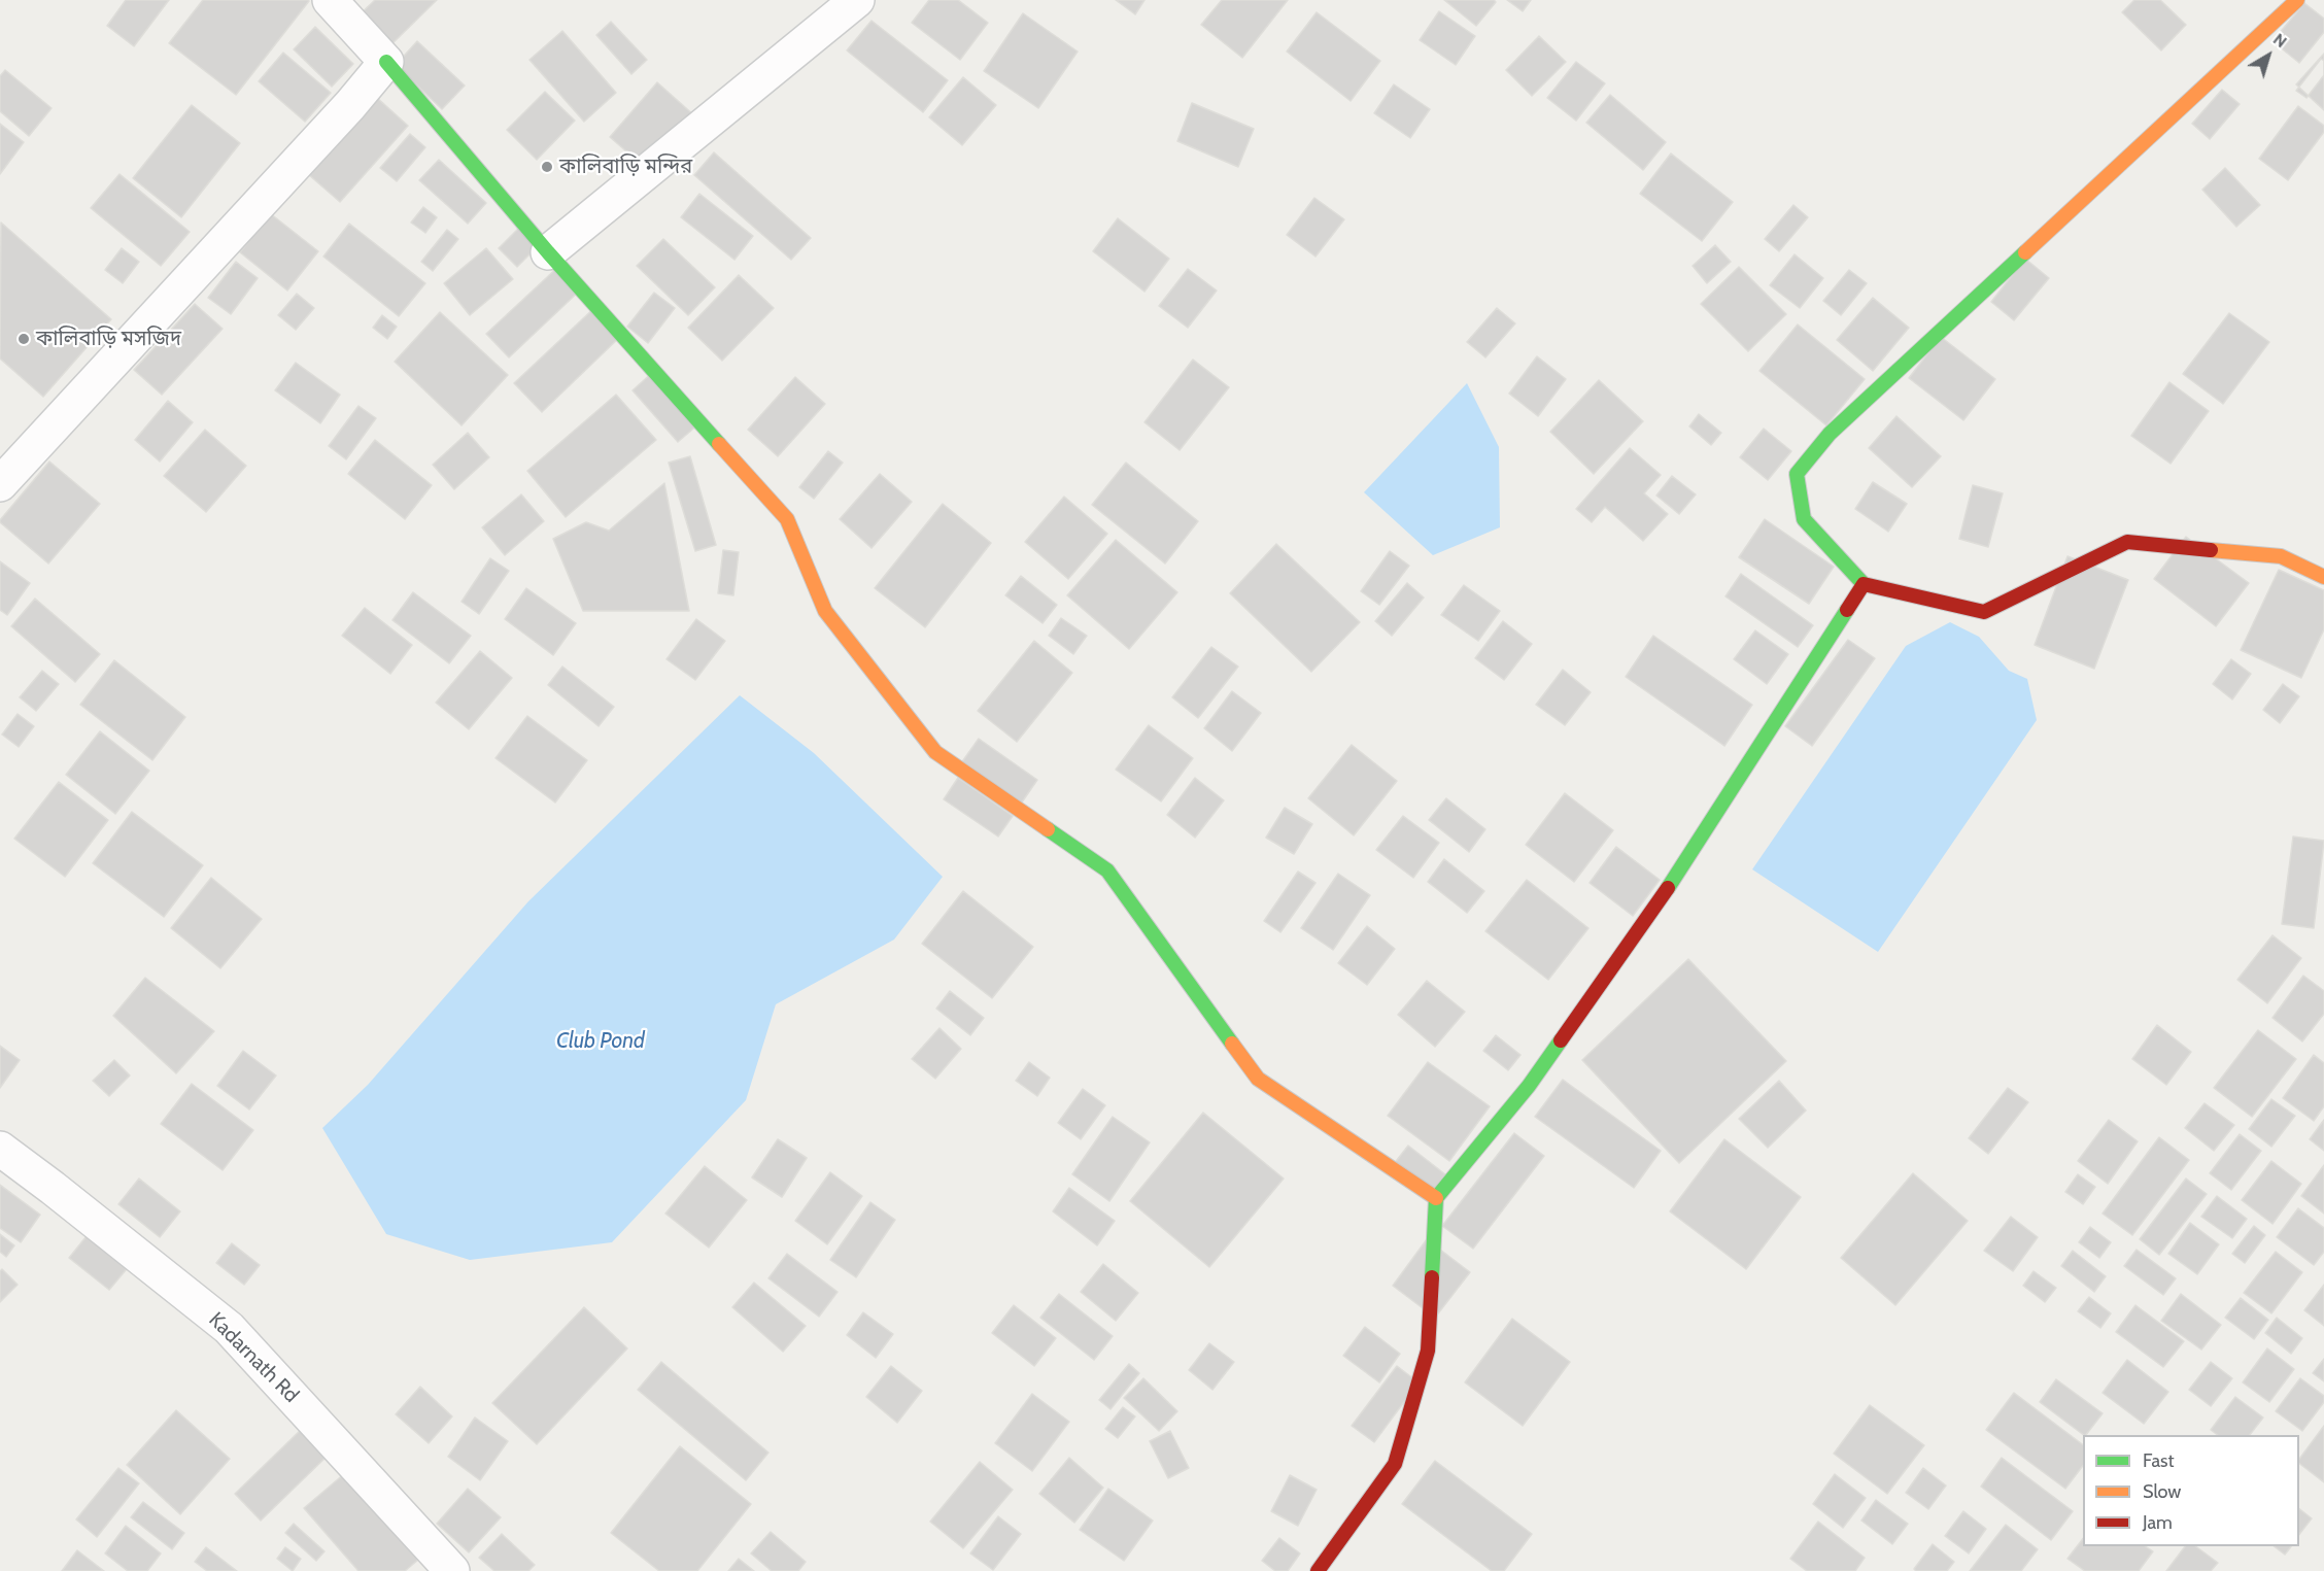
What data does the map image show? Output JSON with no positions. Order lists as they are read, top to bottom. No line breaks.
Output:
{"streets":{"street":["Kadarnath Rd"]},"water":["Club Pond"],"places":["কালিবাড়ি মন্দির","কালিবাড়ি মসজিদ"],"legend":["Fast","Slow","Jam"],"north":"top right"}
